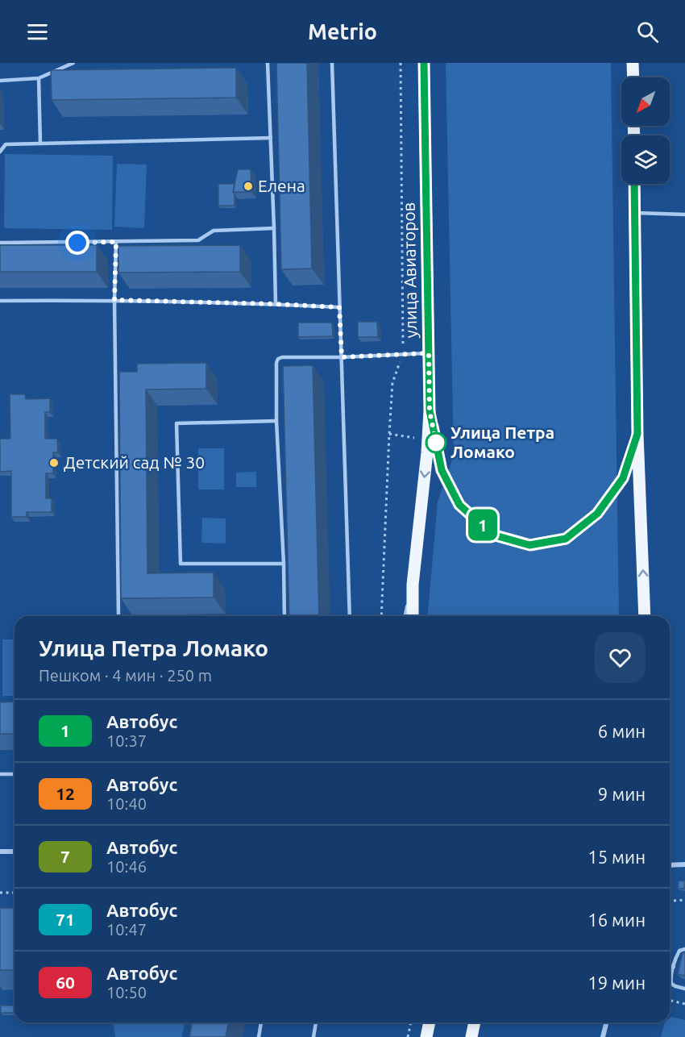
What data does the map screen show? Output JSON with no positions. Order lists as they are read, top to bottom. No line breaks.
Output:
{"streets":{"main road":["улица Авиаторов"]},"places":["Елена","Улица Петра Ломако","Детский сад № 30"],"lines":["bus line 1"],"north":"bottom left","page":{"header":"Metrio","on_map":"1","heading":["Улица Петра Ломако","Пешком · 4 мин · 250 m"],"list":[{"mark":"1","name":"Автобус","note":"10:37","value":"6 мин"},{"mark":"12","name":"Автобус","note":"10:40","value":"9 мин"},{"mark":"7","name":"Автобус","note":"10:46","value":"15 мин"},{"mark":"71","name":"Автобус","note":"10:47","value":"16 мин"},{"mark":"60","name":"Автобус","note":"10:50","value":"19 мин"}]}}
